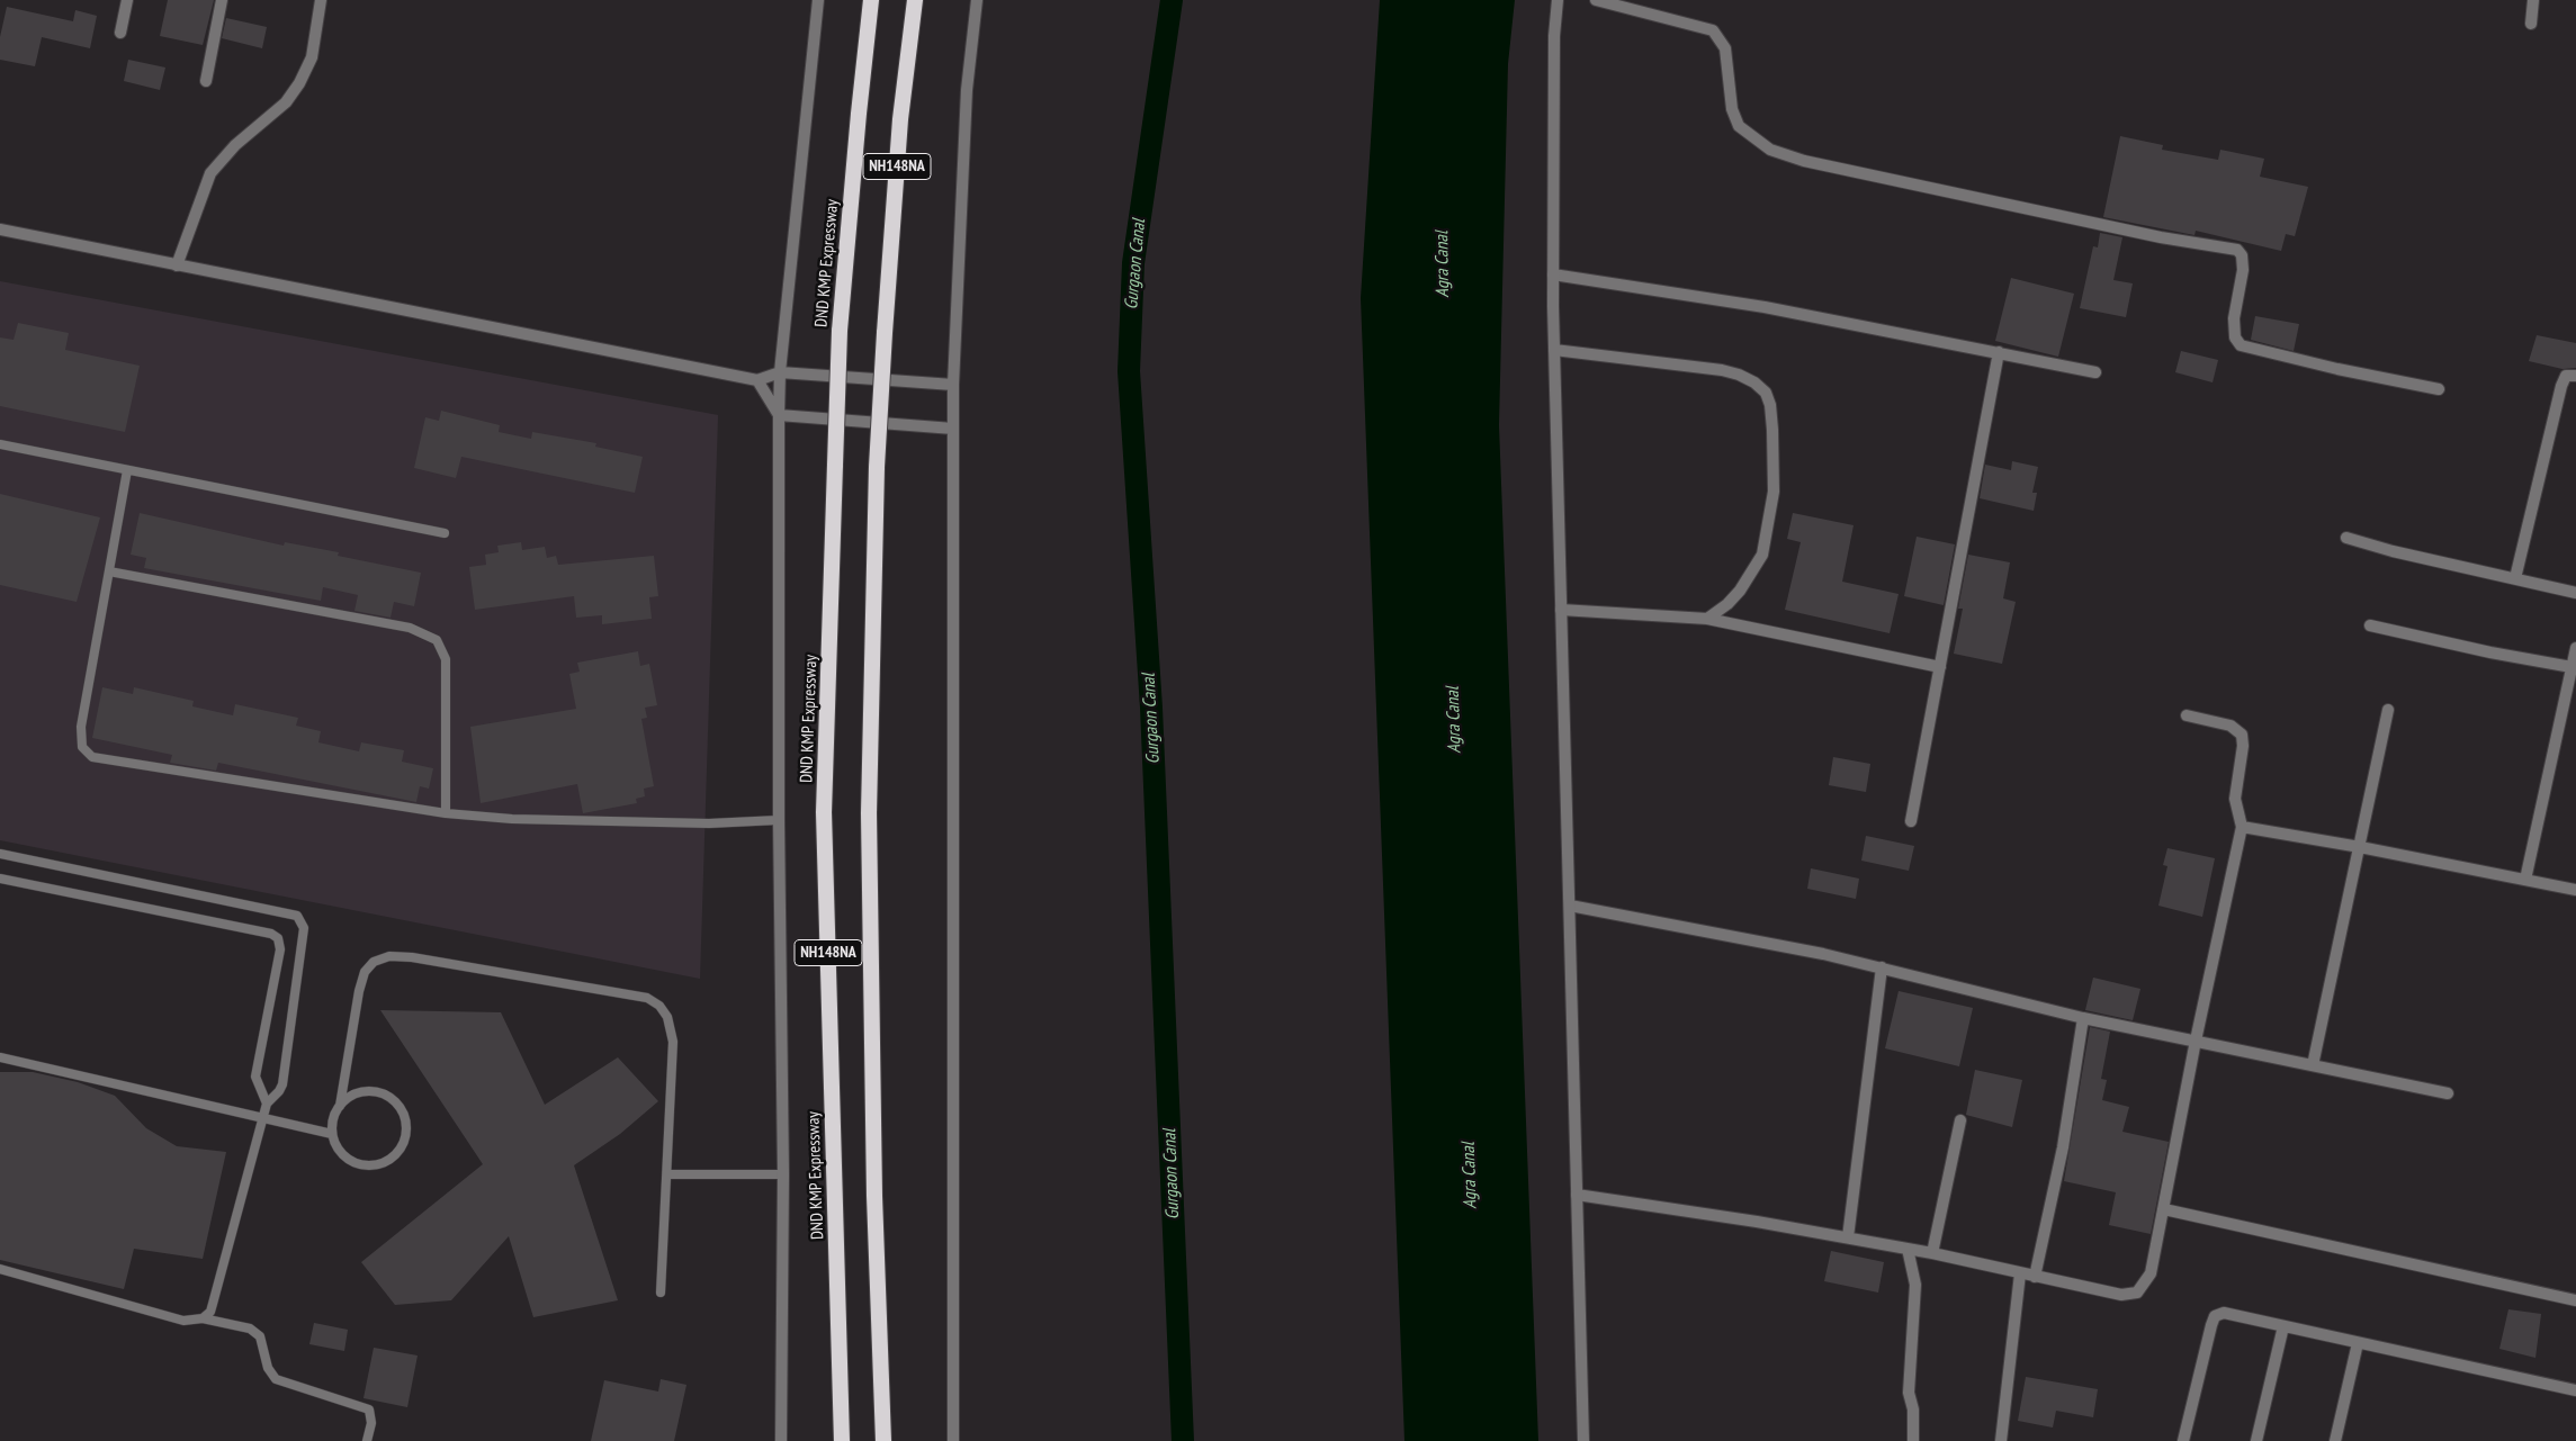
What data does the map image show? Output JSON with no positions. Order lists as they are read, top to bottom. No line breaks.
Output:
{"streets":{"highway":["NH148NA","DND KMP Expressway"]},"water":["Gurgaon Canal","Agra Canal"]}
